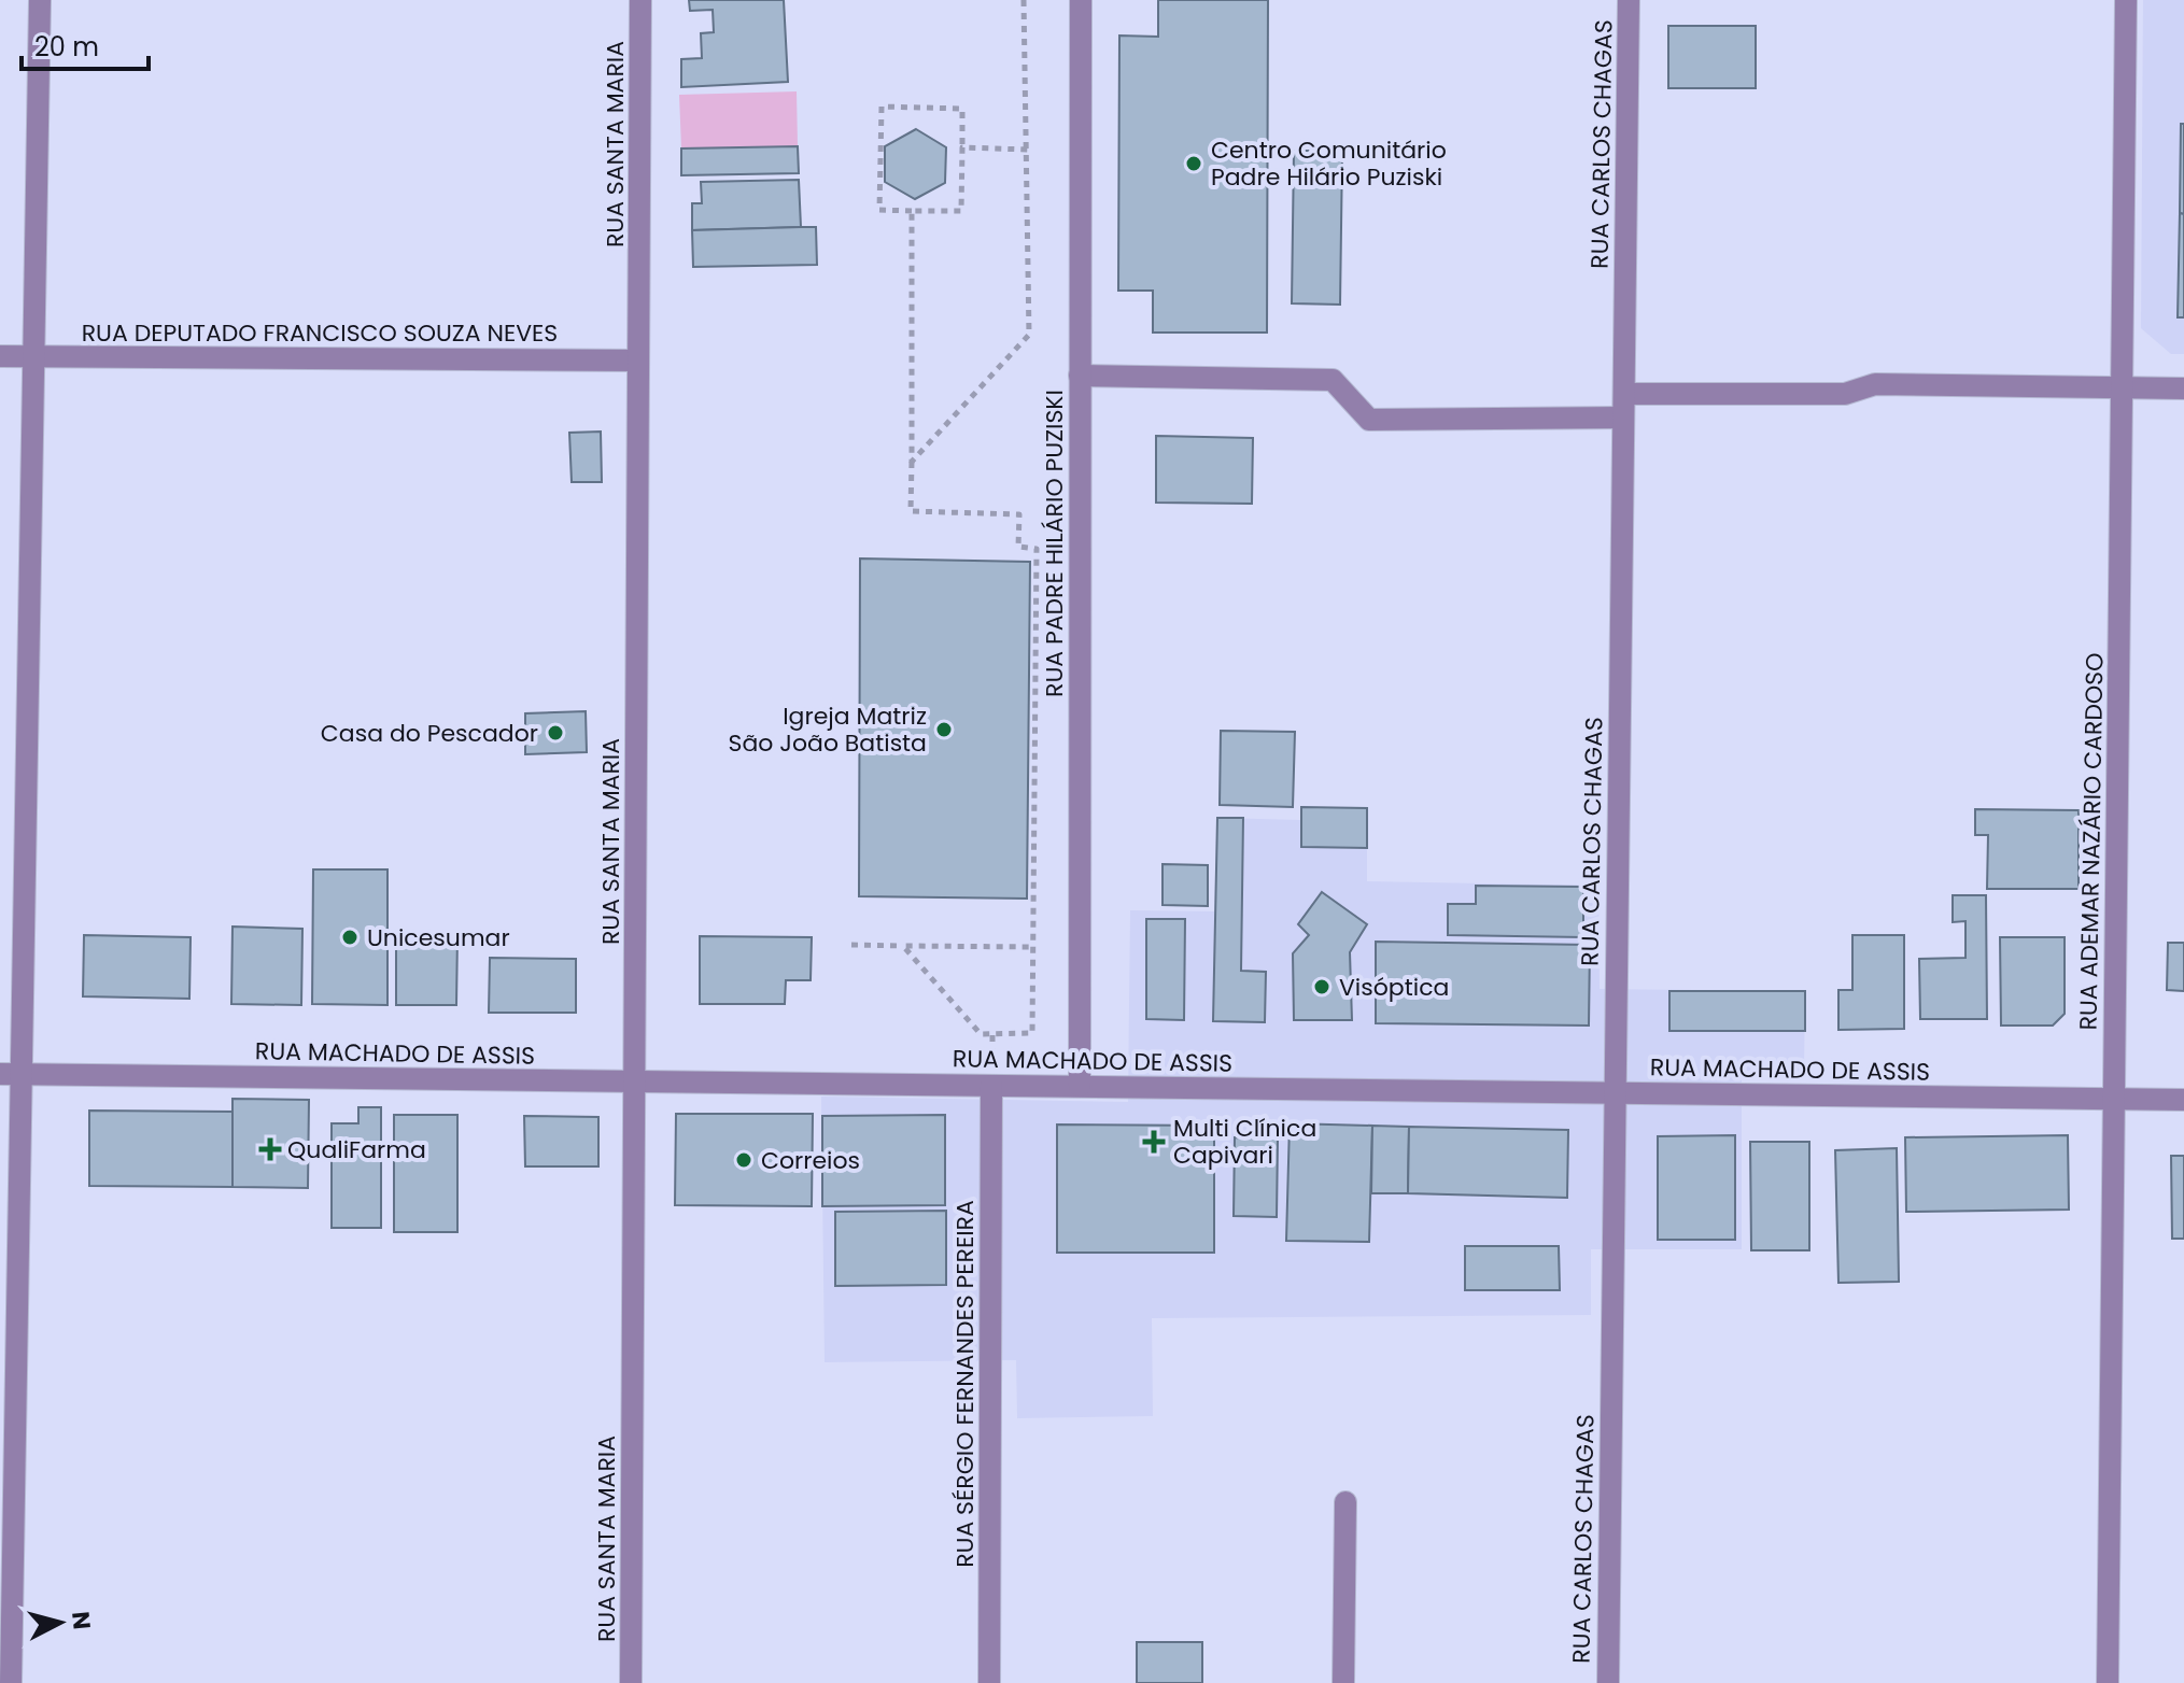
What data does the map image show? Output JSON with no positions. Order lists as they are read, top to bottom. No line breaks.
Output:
{"streets":{"street":["RUA SANTA MARIA","RUA CARLOS CHAGAS","RUA DEPUTADO FRANCISCO SOUZA NEVES","RUA PADRE HILÁRIO PUZISKI","RUA ADEMAR NAZÁRIO CARDOSO","RUA MACHADO DE ASSIS","RUA SÉRGIO FERNANDES PEREIRA"]},"crossings":[["RUA SANTA MARIA","RUA DEPUTADO FRANCISCO SOUZA NEVES"],["RUA SANTA MARIA","RUA MACHADO DE ASSIS"],["RUA CARLOS CHAGAS","RUA MACHADO DE ASSIS"],["RUA PADRE HILÁRIO PUZISKI","RUA MACHADO DE ASSIS"],["RUA ADEMAR NAZÁRIO CARDOSO","RUA MACHADO DE ASSIS"],["RUA MACHADO DE ASSIS","RUA SÉRGIO FERNANDES PEREIRA"]],"places":{"other":["Centro Comunitário Padre Hilário Puziski","Igreja Matriz São João Batista","Casa do Pescador","Unicesumar","Visóptica","Correios"],"health":["Multi Clínica Capivari","QualiFarma"]},"scale_bar":"20 m","north":"right"}
